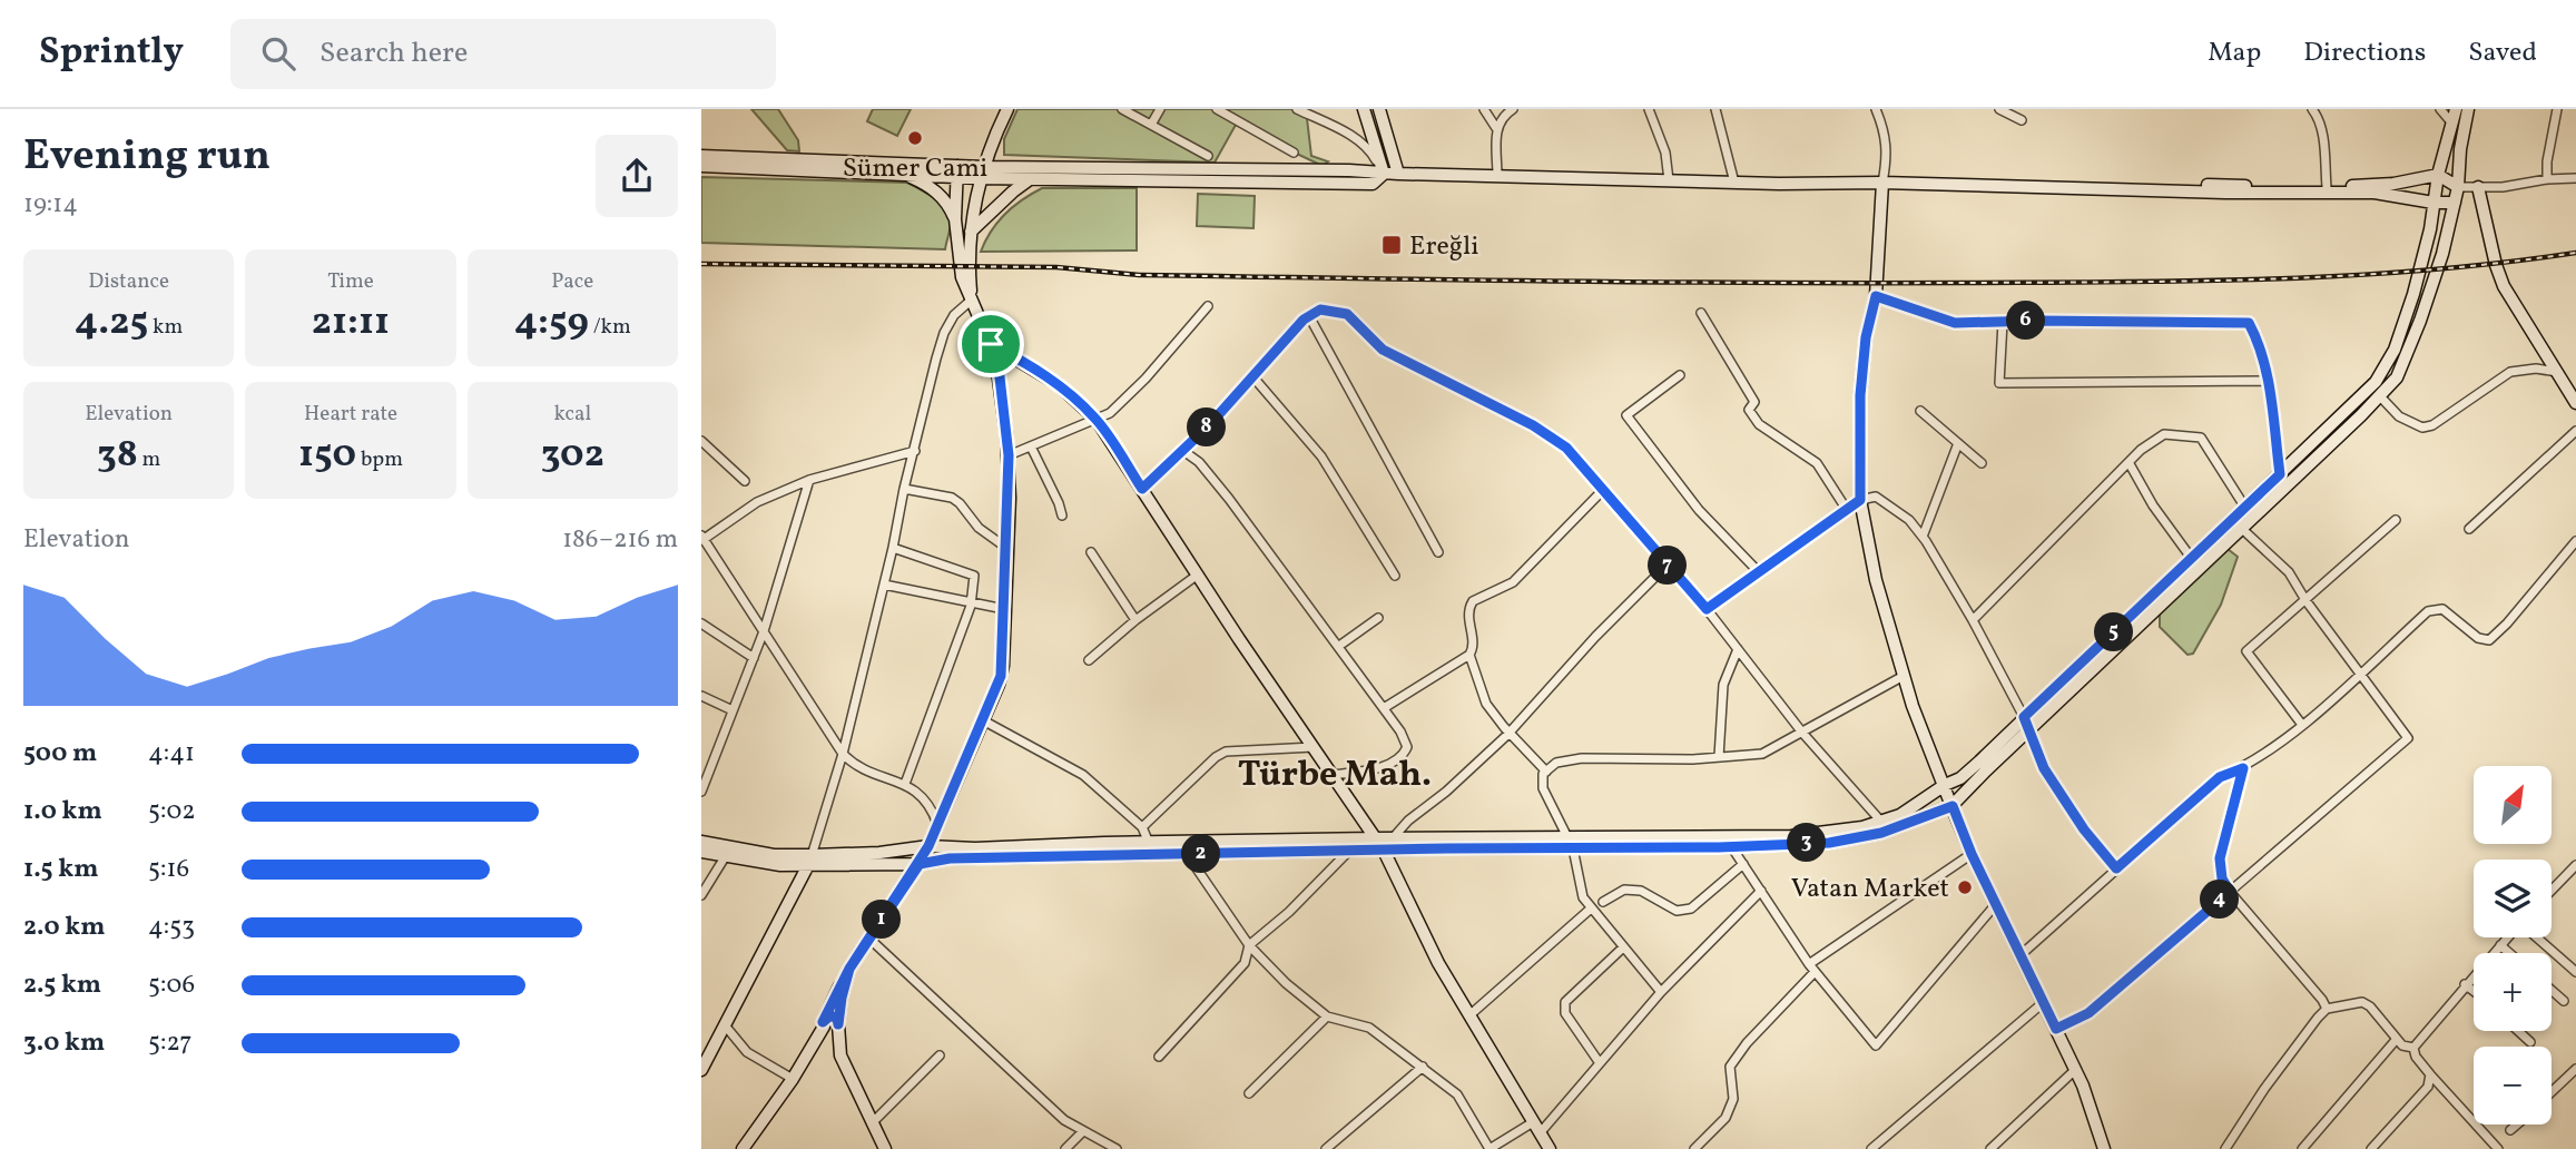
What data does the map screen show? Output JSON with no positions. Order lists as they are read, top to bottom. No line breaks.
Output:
{"districts":["Türbe Mah."],"places":{"other":["Sümer Cami","Vatan Market"],"transit":["Ereğli"]},"north":"top right","page":{"header":"Sprintly","search":"Search here","nav":["Map","Directions","Saved"],"heading":["Evening run","19:14"],"stats":[["Distance","4.25 km"],["Time","21:11"],["Pace","4:59 /km"],["Elevation","38 m"],["Heart rate","150 bpm"],["kcal","302"]],"pins":["6","8","7","5","3","2","4","1"],"chart":["Elevation","186–216 m"],"list":[{"name":"500 m","note":"4:41"},{"name":"1.0 km","note":"5:02"},{"name":"1.5 km","note":"5:16"},{"name":"2.0 km","note":"4:53"},{"name":"2.5 km","note":"5:06"},{"name":"3.0 km","note":"5:27"}],"map_buttons":["+","−"]}}
